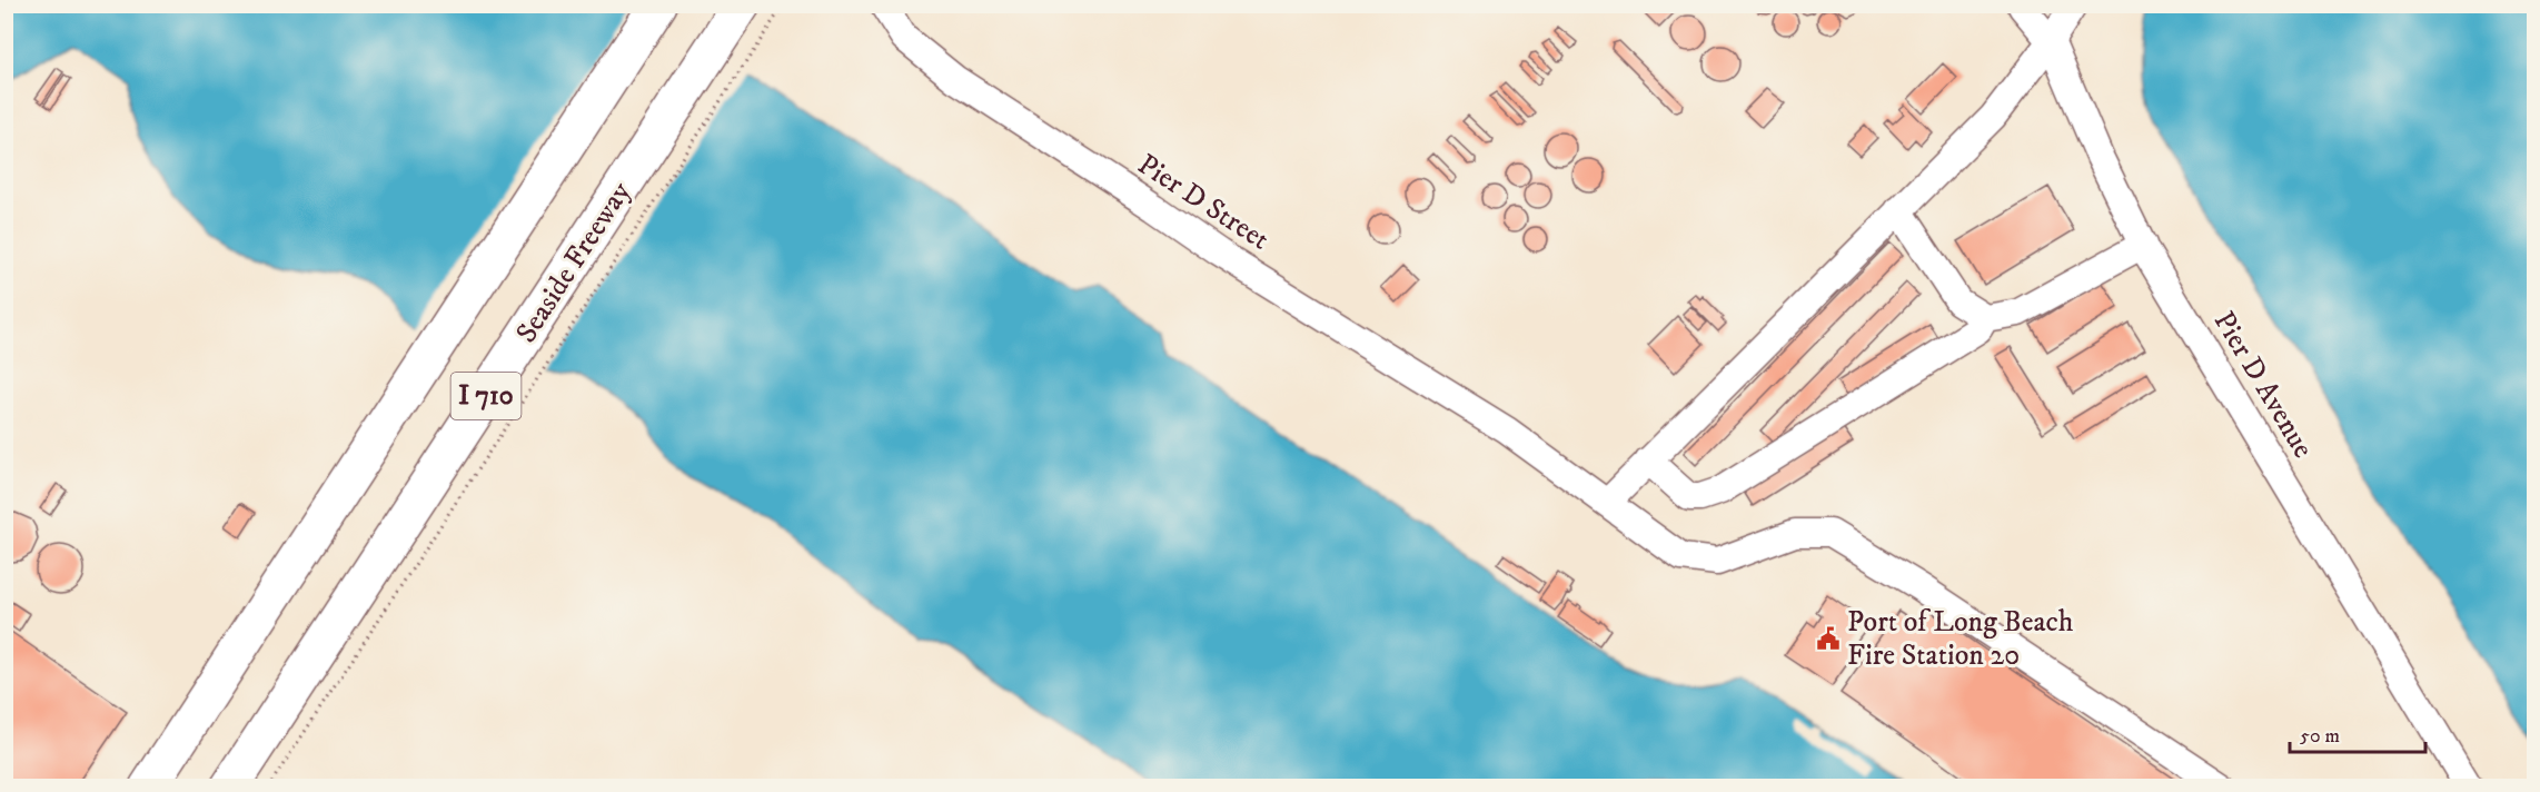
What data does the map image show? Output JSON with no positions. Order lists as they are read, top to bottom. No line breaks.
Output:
{"streets":{"highway":["Seaside Freeway","I 710"],"street":["Pier D Street","Pier D Avenue"]},"places":{"public building":["Port of Long Beach Fire Station 20"]},"scale_bar":"50 m"}
